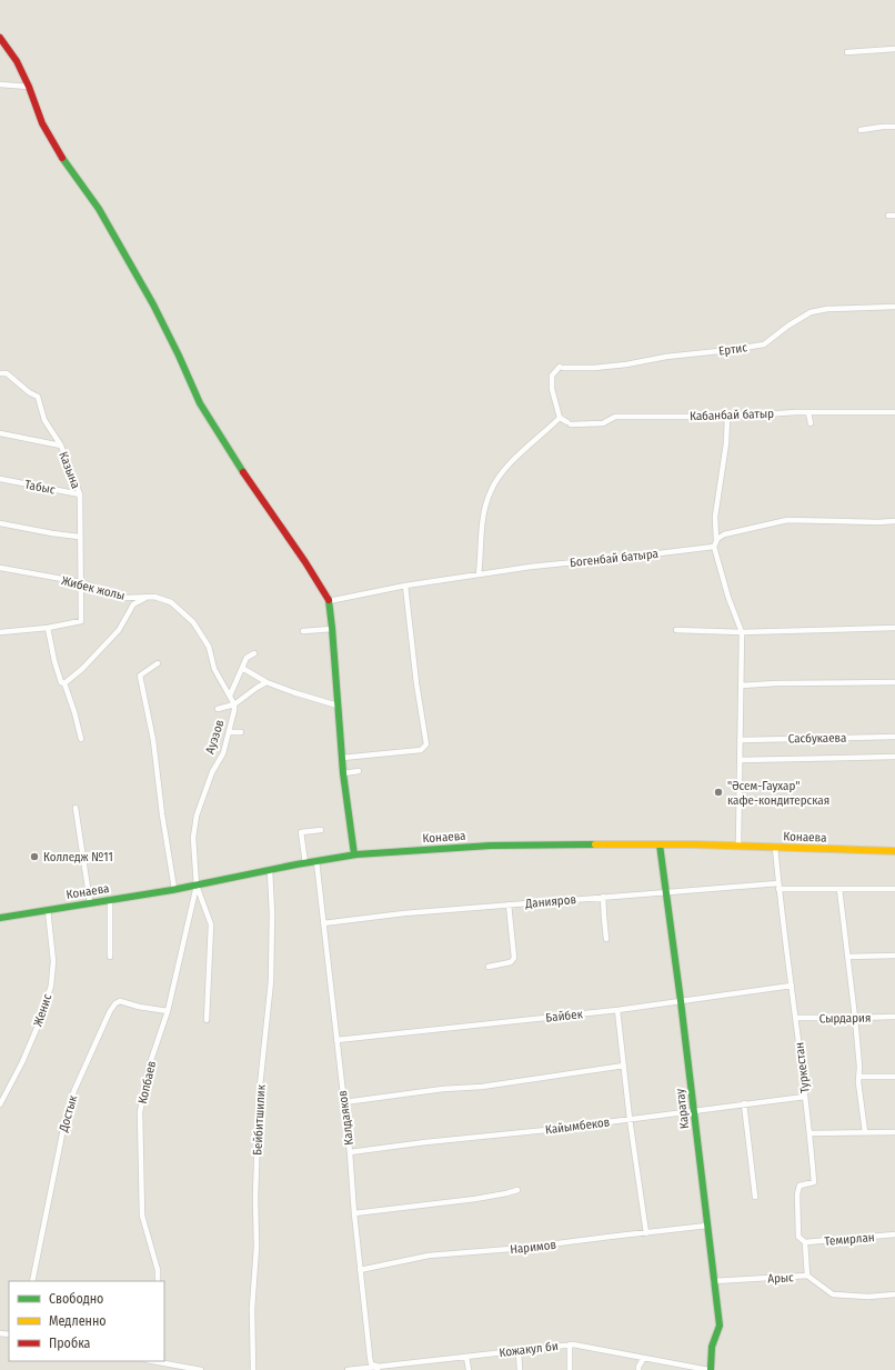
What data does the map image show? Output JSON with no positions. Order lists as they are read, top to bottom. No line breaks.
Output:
{"streets":{"street":["Ертис","Кабанбай батыр","Казына","Табыс","Богенбай батыра","Жибек жолы","Ауэзов","Сасбукаева","Конаева","Данияров","Женис","Байбек","Сырдария","Туркестан","Копбаев","Каратау","Достык","Калдаяков","Бейбитшилик","Кайымбеков","Темирлан","Наримов","Арыс","Кожакул би"]},"crossings":[["Ертис","Кабанбай батыр"],["Казына","Табыс"],["Казына","Жибек жолы"],["Жибек жолы","Ауэзов"],["Ауэзов","Конаева"],["Ауэзов","Копбаев"],["Конаева","Женис"],["Конаева","Туркестан"],["Конаева","Копбаев"],["Конаева","Каратау"],["Конаева","Калдаяков"],["Конаева","Бейбитшилик"],["Данияров","Туркестан"],["Данияров","Каратау"],["Данияров","Калдаяков"],["Байбек","Туркестан"],["Байбек","Каратау"],["Байбек","Калдаяков"],["Сырдария","Туркестан"],["Туркестан","Кайымбеков"],["Туркестан","Темирлан"],["Туркестан","Арыс"],["Копбаев","Достык"],["Каратау","Кайымбеков"],["Каратау","Наримов"],["Каратау","Арыс"],["Каратау","Кожакул би"],["Калдаяков","Кайымбеков"],["Калдаяков","Наримов"],["Калдаяков","Кожакул би"]],"places":["\"Әсем-Гаухар\" кафе-кондитерская","Колледж №11"],"legend":["Свободно","Медленно","Пробка"]}
